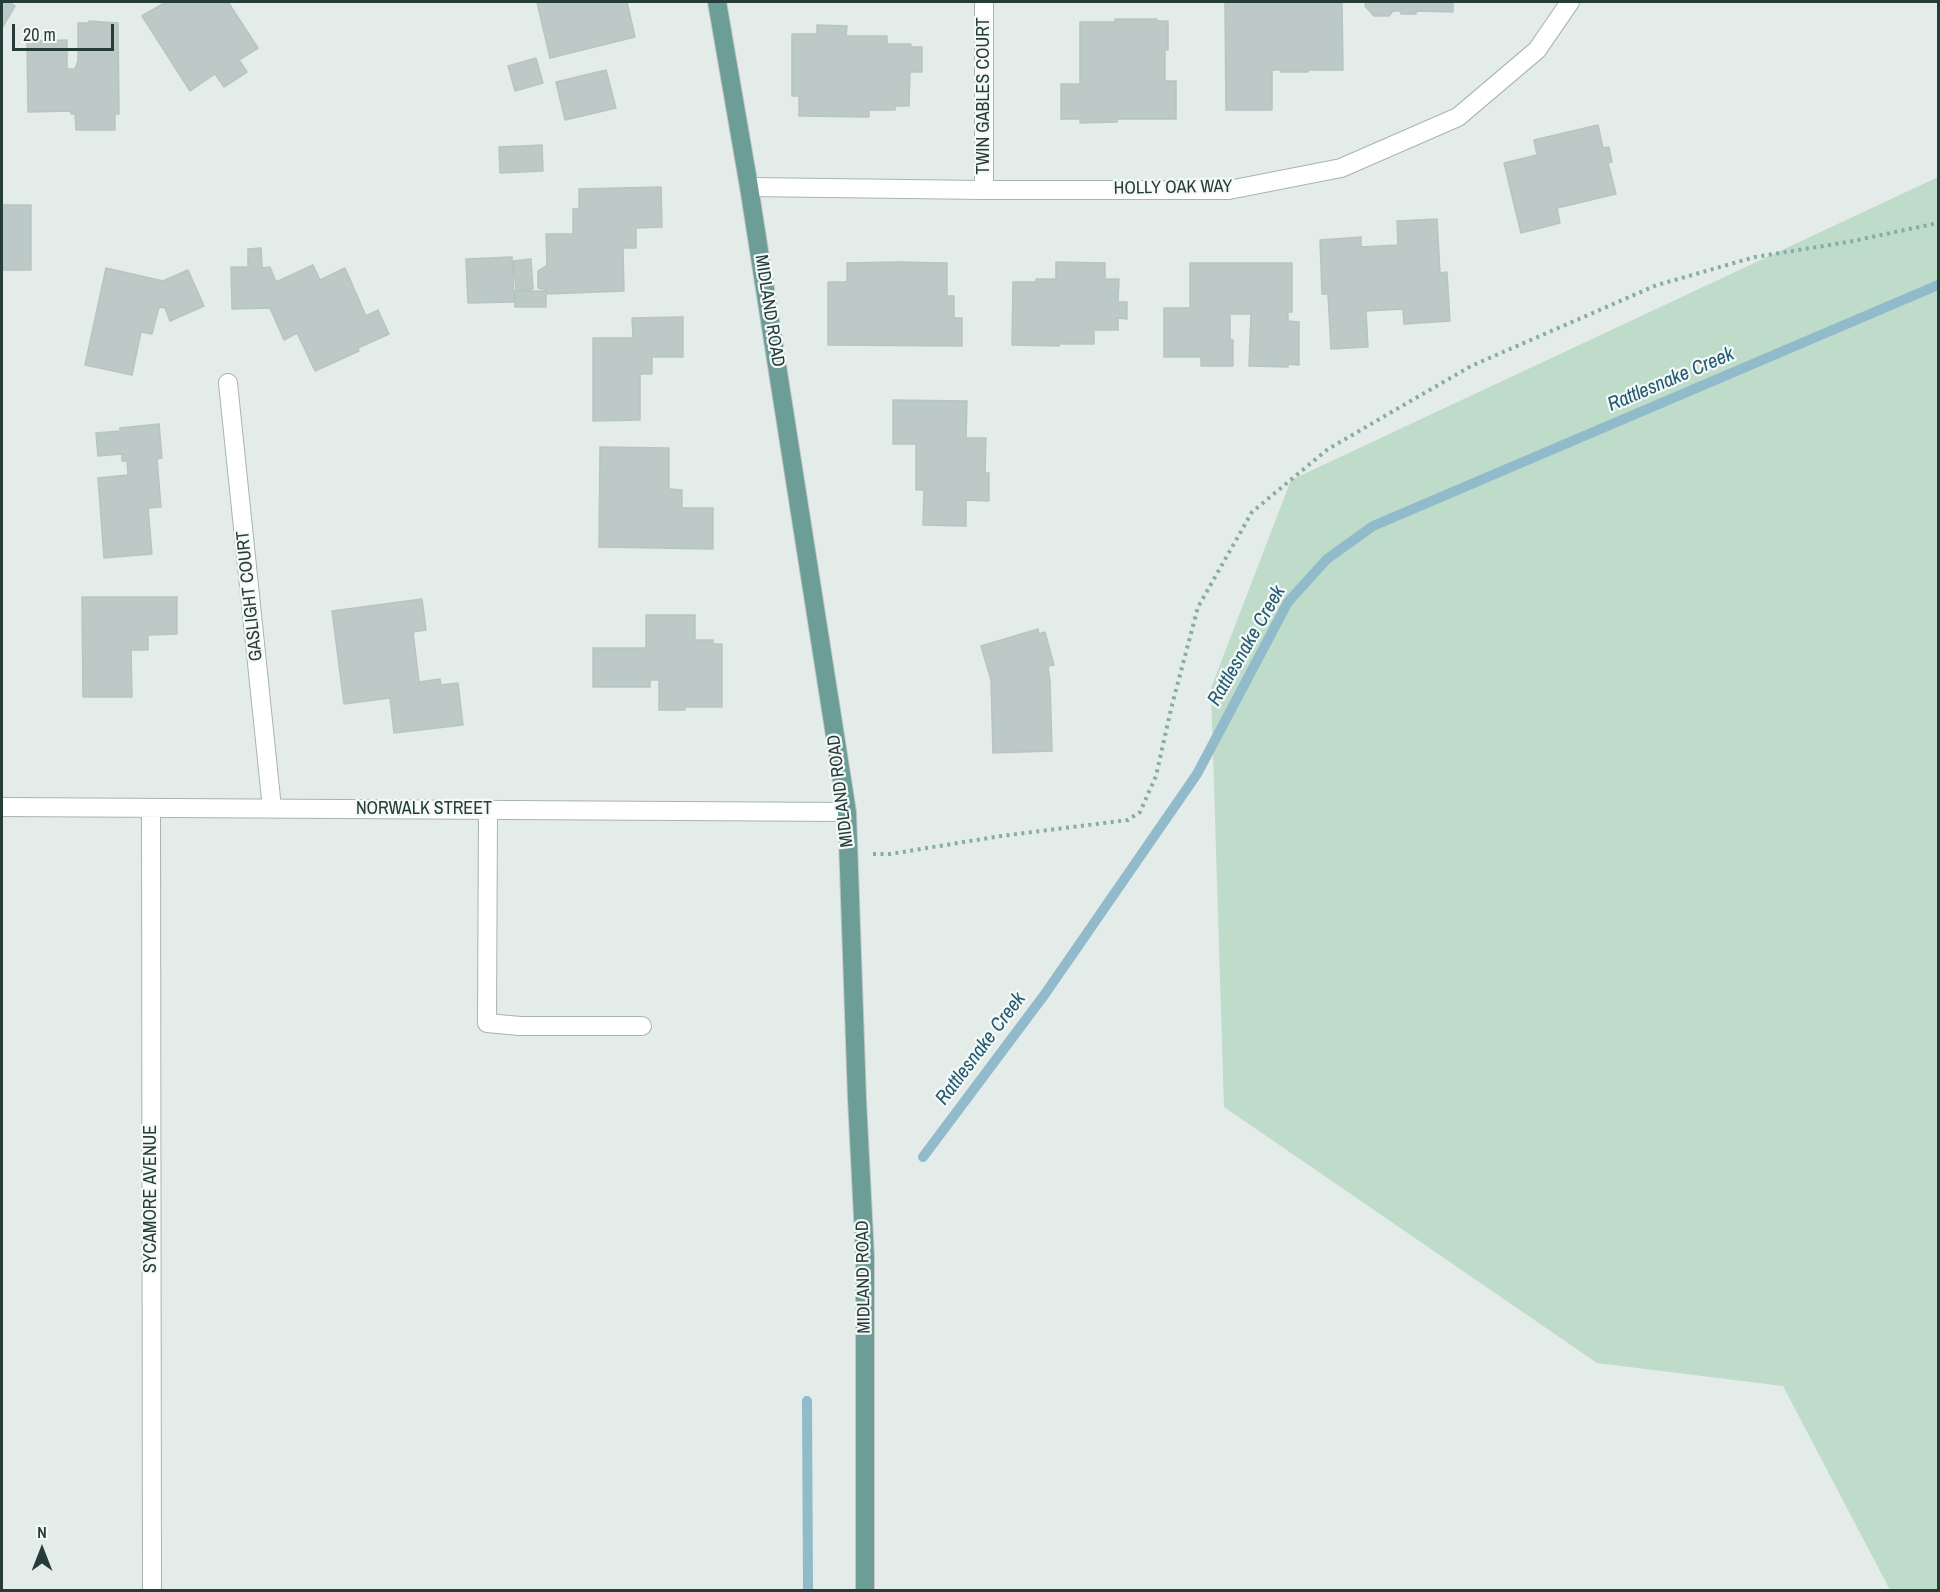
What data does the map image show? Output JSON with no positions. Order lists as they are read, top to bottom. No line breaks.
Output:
{"streets":{"main road":["MIDLAND ROAD"],"street":["TWIN GABLES COURT","HOLLY OAK WAY","GASLIGHT COURT","NORWALK STREET","SYCAMORE AVENUE"]},"crossings":[["TWIN GABLES COURT","HOLLY OAK WAY"],["HOLLY OAK WAY","MIDLAND ROAD"],["MIDLAND ROAD","NORWALK STREET"],["GASLIGHT COURT","NORWALK STREET"],["NORWALK STREET","SYCAMORE AVENUE"]],"water":["Rattlesnake Creek"],"scale_bar":"20 m","north":"top"}
